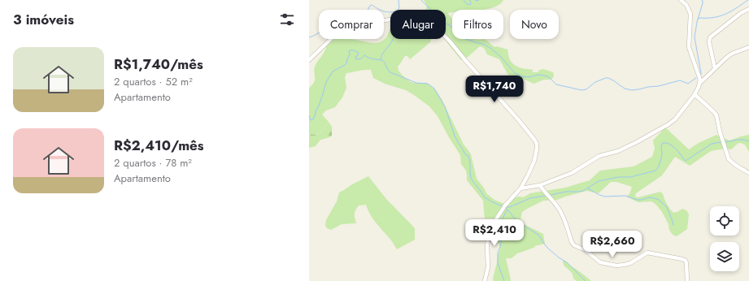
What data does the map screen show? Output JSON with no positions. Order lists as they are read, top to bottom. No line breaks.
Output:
{"page":{"heading":"3 imóveis","chip":["Comprar","Alugar","Filtros","Novo"],"list":[{"name":"R$1,740/mês","note":"2 quartos · 52 m² · Apartamento"},{"name":"R$2,410/mês","note":"2 quartos · 78 m² · Apartamento"}],"price":["R$1,740","R$2,410","R$2,660"]}}
